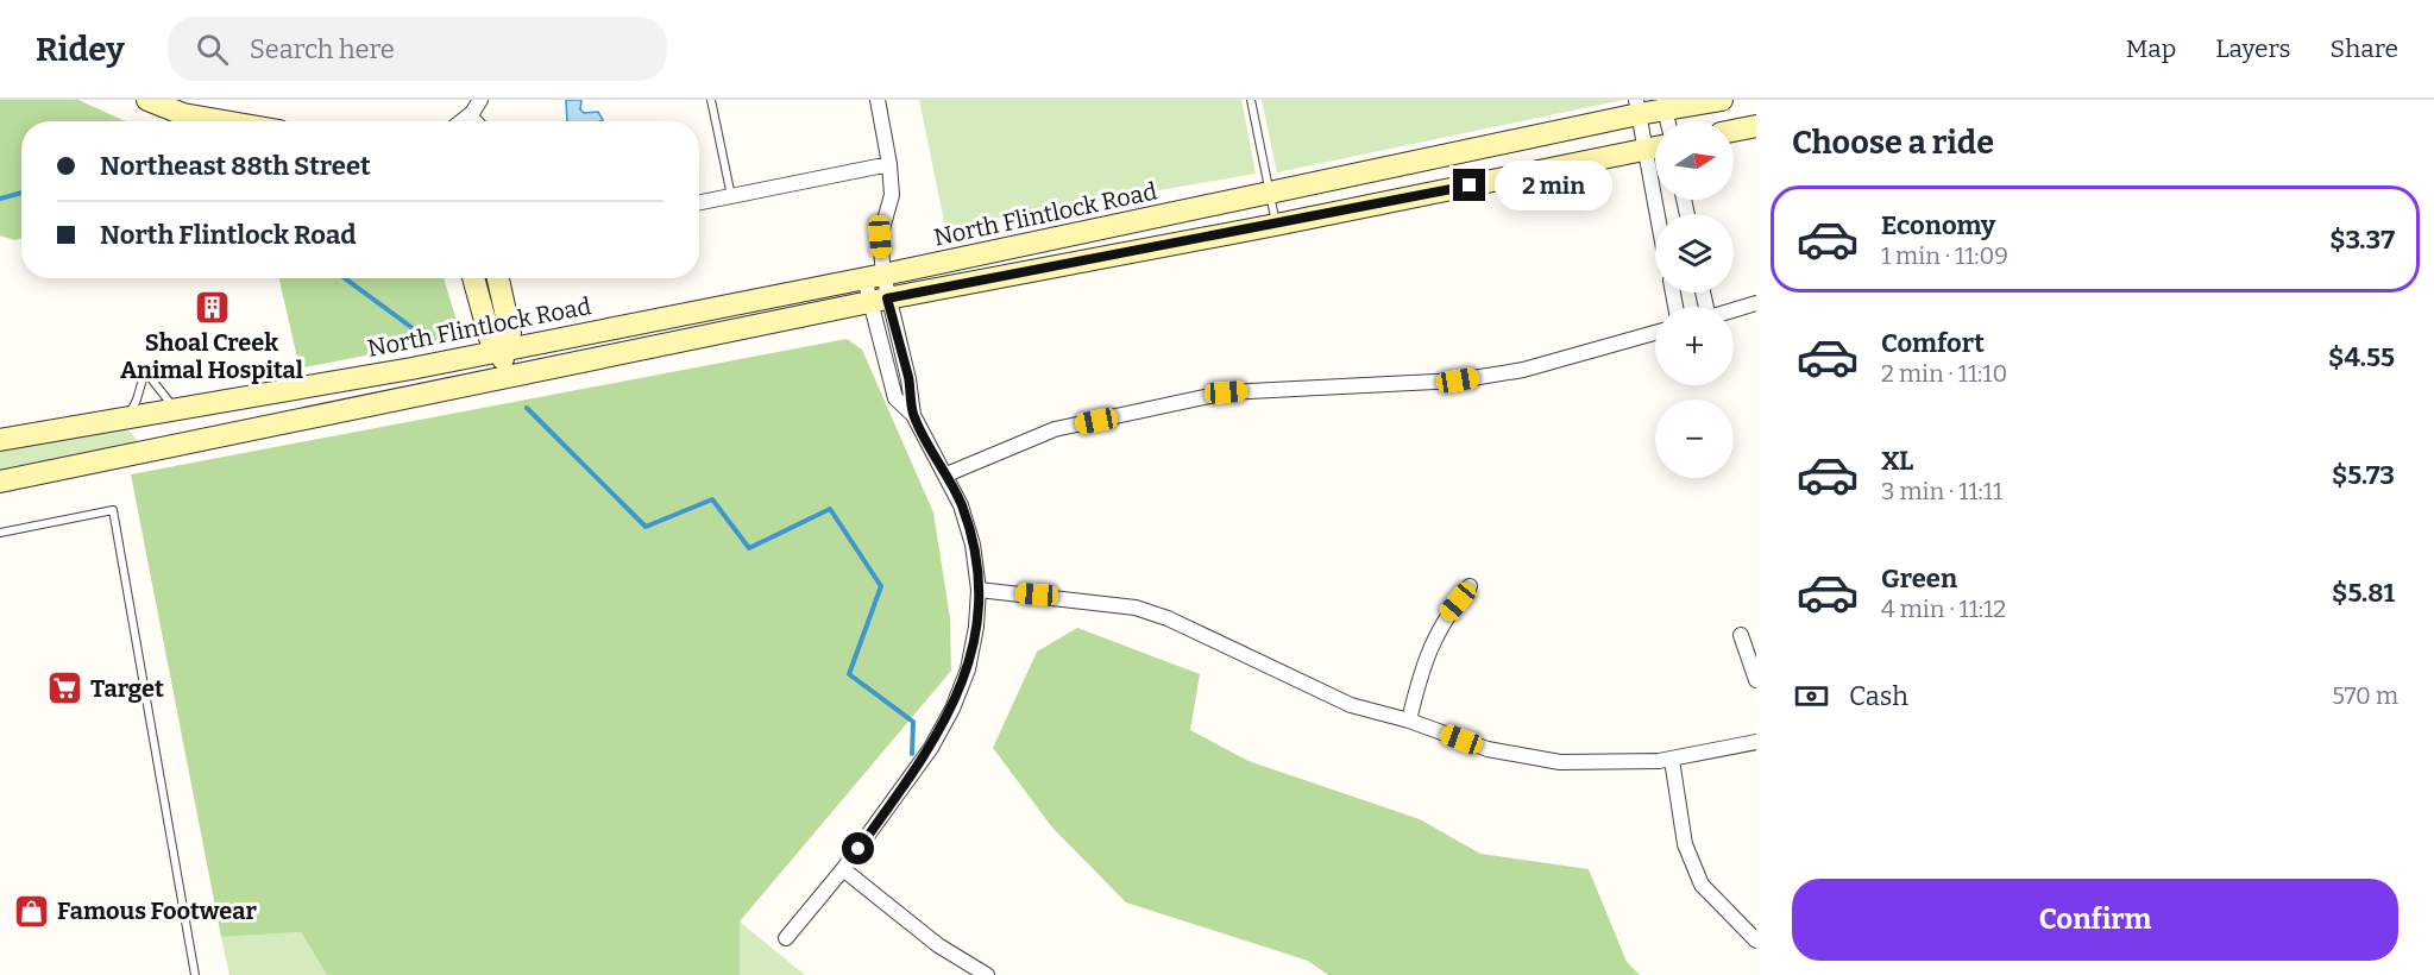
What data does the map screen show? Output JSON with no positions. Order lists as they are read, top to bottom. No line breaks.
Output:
{"streets":{"main road":["North Flintlock Road"]},"places":{"building":["Shoal Creek Animal Hospital"],"supermarket":["Target"],"shop":["Famous Footwear"]},"north":"right","page":{"header":"Ridey","search":"Search here","nav":["Map","Layers","Share"],"heading":"Choose a ride","map_buttons":["+","−"],"banner":["Northeast 88th Street","North Flintlock Road"],"bubble":"2 min","list":[{"name":"Economy","note":"1 min · 11:09","value":"$3.37"},{"name":"Comfort","note":"2 min · 11:10","value":"$4.55"},{"name":"XL","note":"3 min · 11:11","value":"$5.73"},{"name":"Green","note":"4 min · 11:12","value":"$5.81"}],"pay":["Cash","570 m"],"buttons":"Confirm"}}
